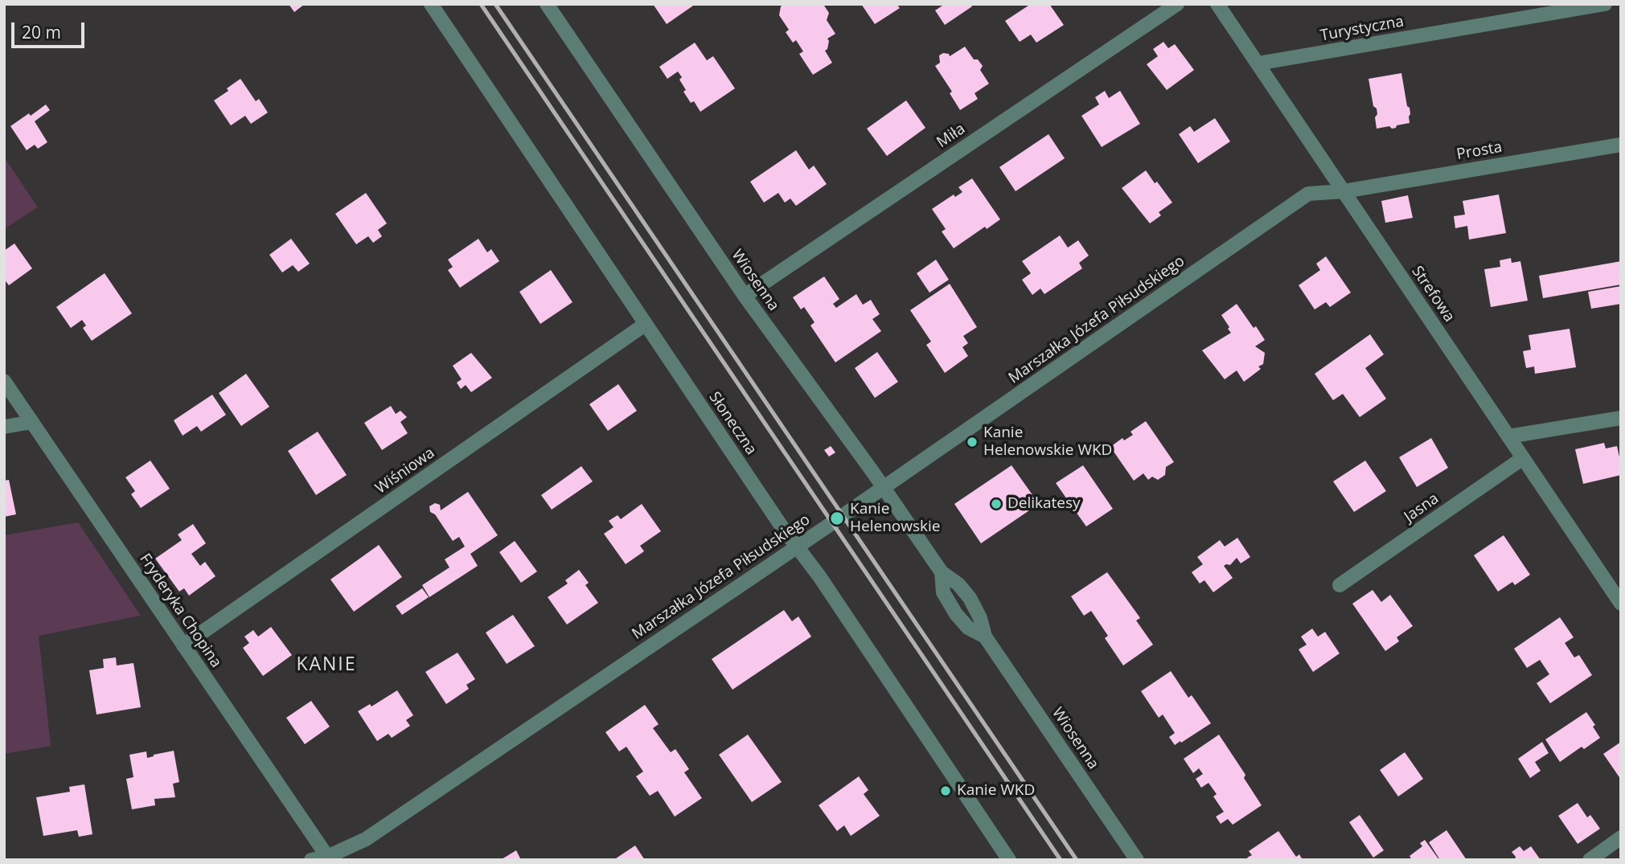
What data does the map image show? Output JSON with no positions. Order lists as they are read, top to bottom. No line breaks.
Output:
{"streets":{"street":["Turystyczna","Miła","Prosta","Wiosenna","Strefowa","Marszałka Józefa Piłsudskiego","Słoneczna","Wiśniowa","Jasna","Fryderyka Chopina"]},"crossings":[["Turystyczna","Strefowa"],["Miła","Wiosenna"],["Prosta","Strefowa"],["Prosta","Marszałka Józefa Piłsudskiego"],["Wiosenna","Marszałka Józefa Piłsudskiego"],["Strefowa","Marszałka Józefa Piłsudskiego"],["Strefowa","Jasna"],["Marszałka Józefa Piłsudskiego","Słoneczna"],["Marszałka Józefa Piłsudskiego","Fryderyka Chopina"],["Słoneczna","Wiśniowa"],["Wiśniowa","Fryderyka Chopina"]],"districts":["KANIE"],"places":["Kanie Helenowskie WKD","Delikatesy","Kanie Helenowskie","Kanie WKD"],"scale_bar":"20 m"}
